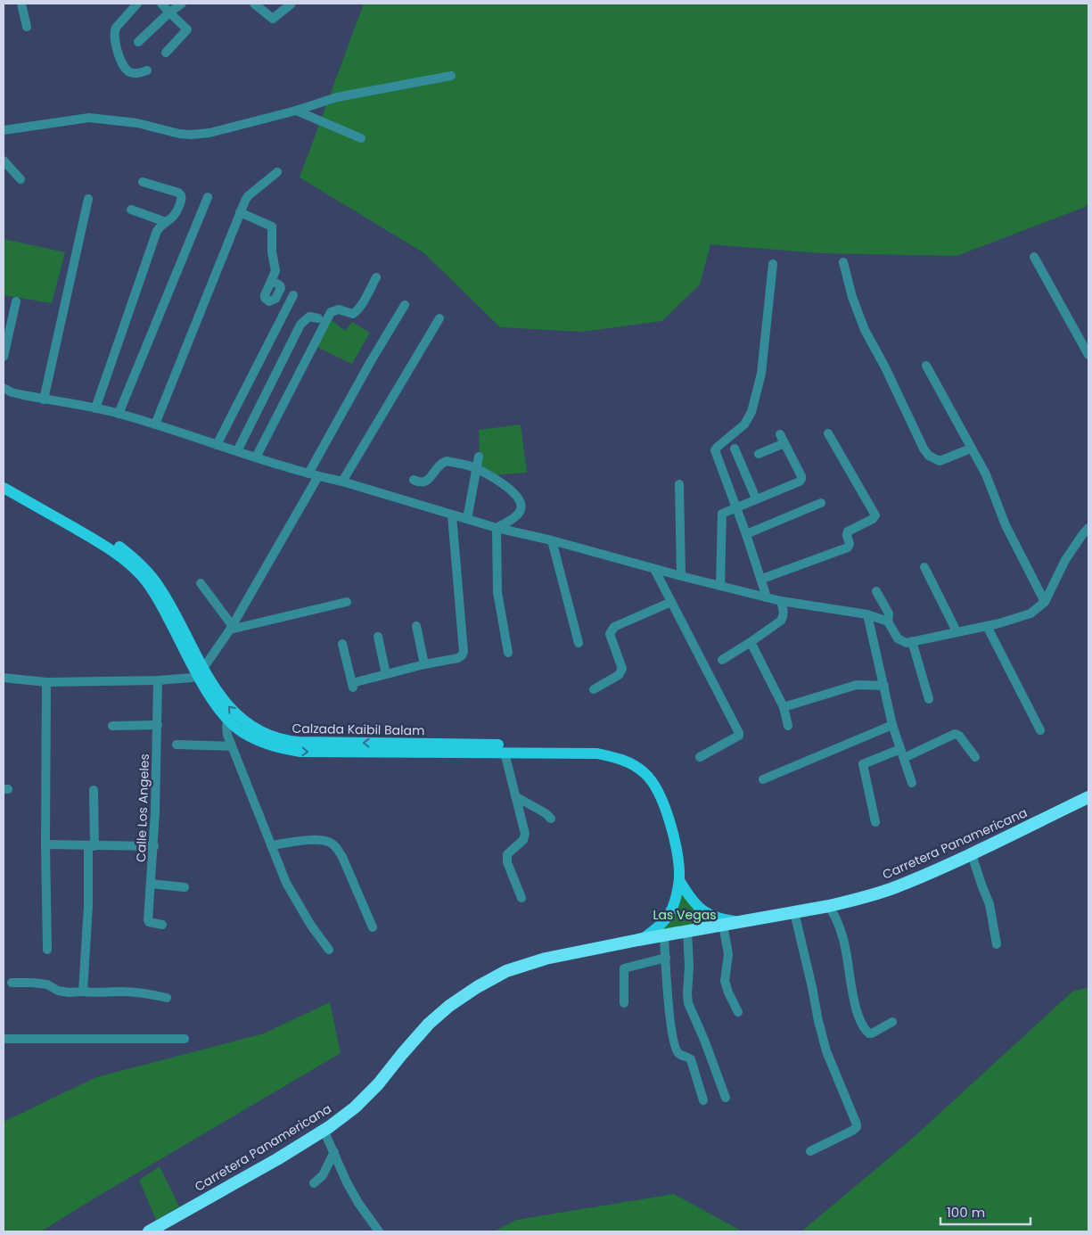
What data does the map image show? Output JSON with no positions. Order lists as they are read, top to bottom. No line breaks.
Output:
{"streets":{"highway":["Carretera Panamericana"],"main road":["Calzada Kaibil Balam"],"street":["Calle Los Angeles"]},"crossings":[["Calzada Kaibil Balam","Carretera Panamericana"]],"parks":["Las Vegas"],"scale_bar":"100 m"}
